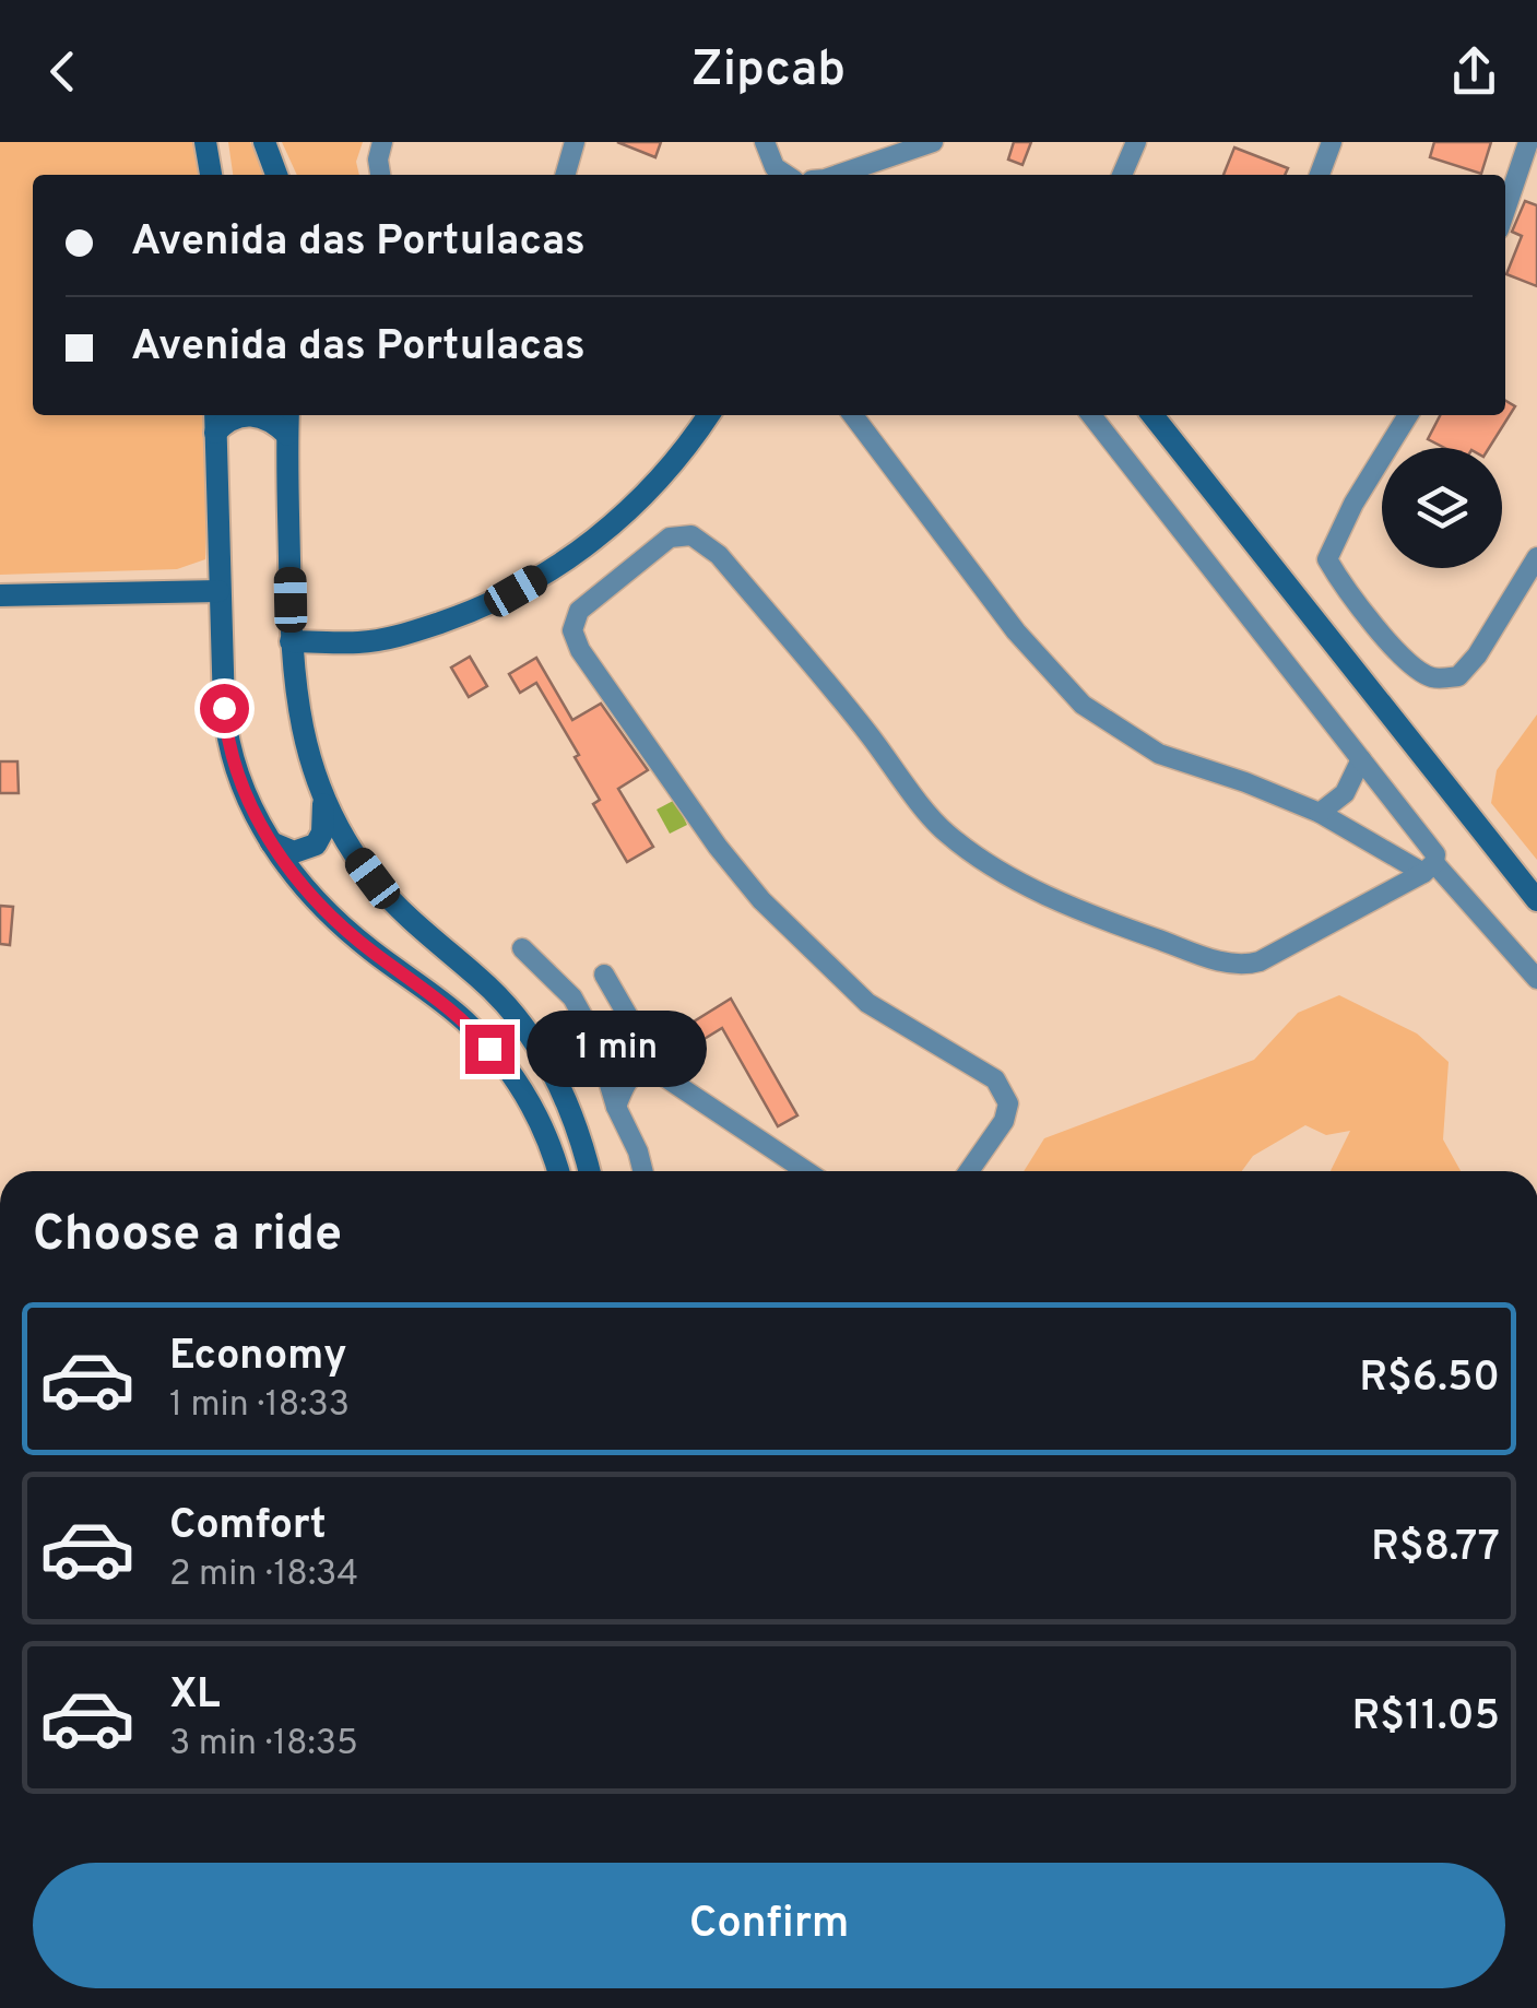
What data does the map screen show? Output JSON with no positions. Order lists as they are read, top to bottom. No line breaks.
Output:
{"page":{"header":"Zipcab","banner":["Avenida das Portulacas","Avenida das Portulacas"],"bubble":"1 min","heading":"Choose a ride","list":[{"name":"Economy","note":"1 min · 18:33","value":"R$6.50"},{"name":"Comfort","note":"2 min · 18:34","value":"R$8.77"},{"name":"XL","note":"3 min · 18:35","value":"R$11.05"}],"buttons":"Confirm"}}
